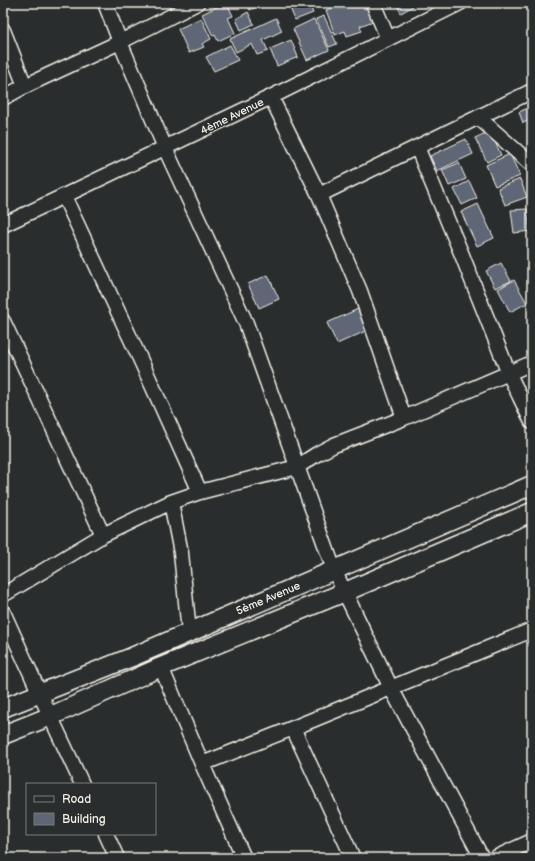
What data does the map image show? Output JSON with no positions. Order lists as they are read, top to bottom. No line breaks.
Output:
{"streets":{"street":["4ème Avenue","5ème Avenue"]},"legend":["Road","Building"]}
